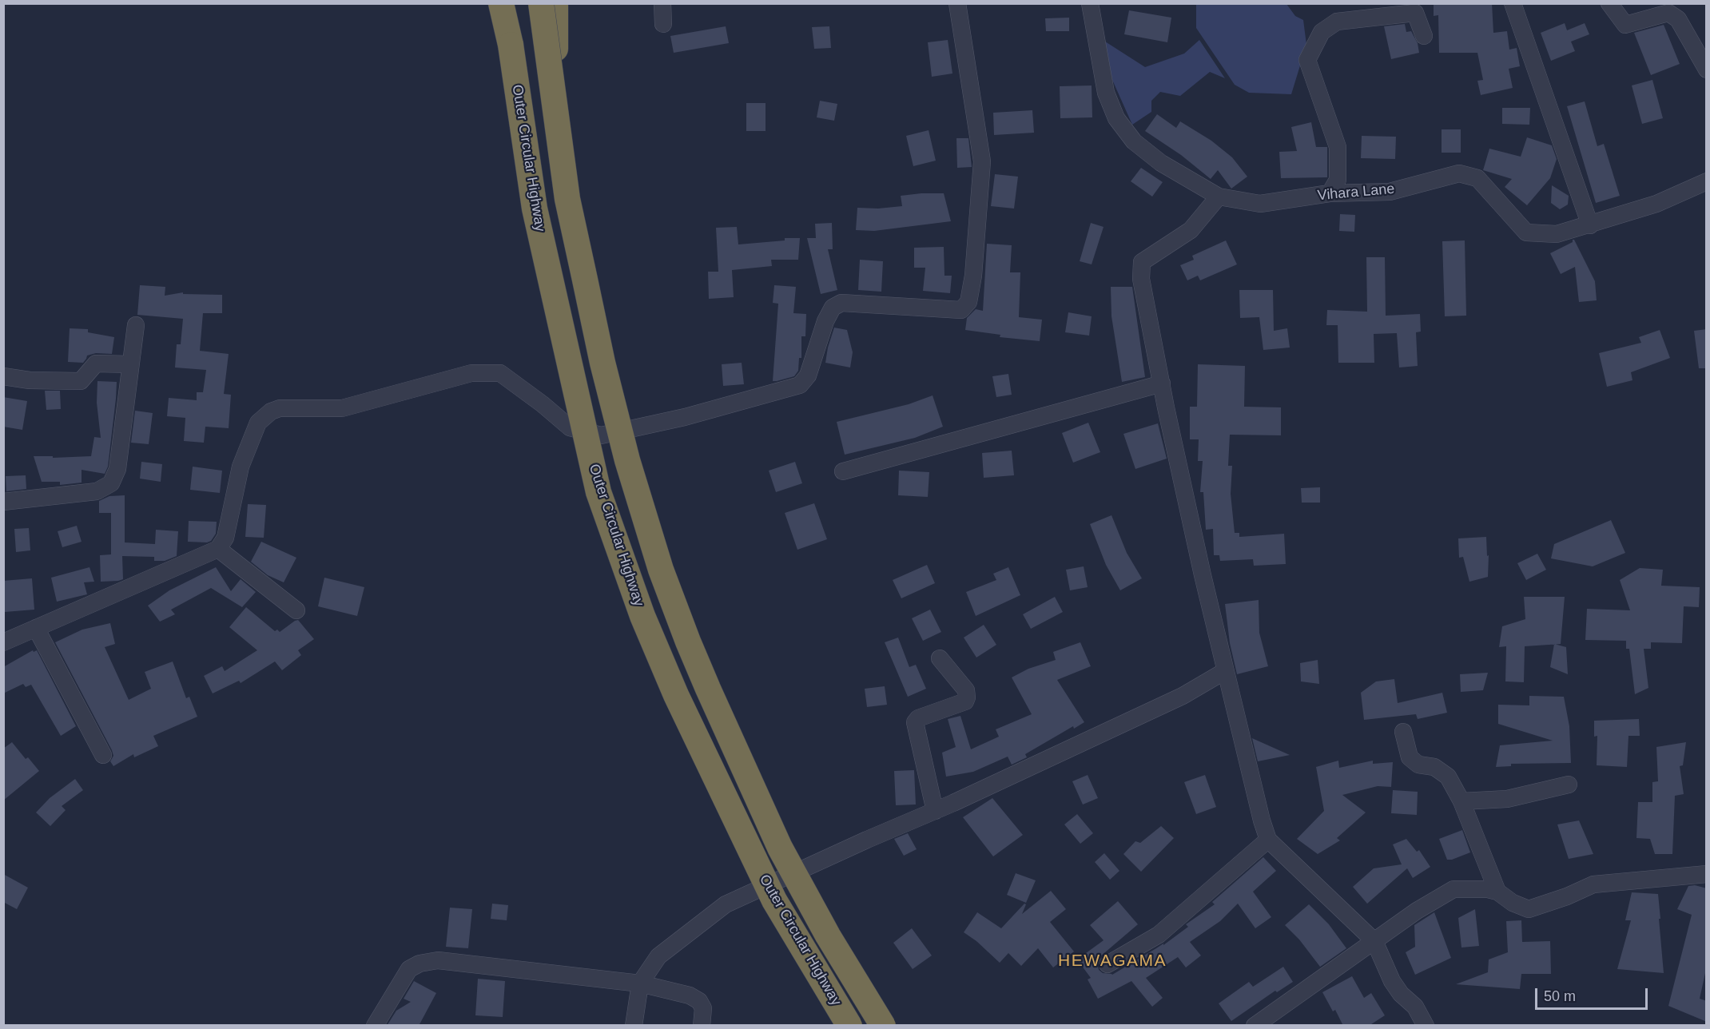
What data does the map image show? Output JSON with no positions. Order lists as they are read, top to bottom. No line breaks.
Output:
{"streets":{"highway":["Outer Circular Highway"],"street":["Vihara Lane"]},"districts":["HEWAGAMA"],"scale_bar":"50 m"}
